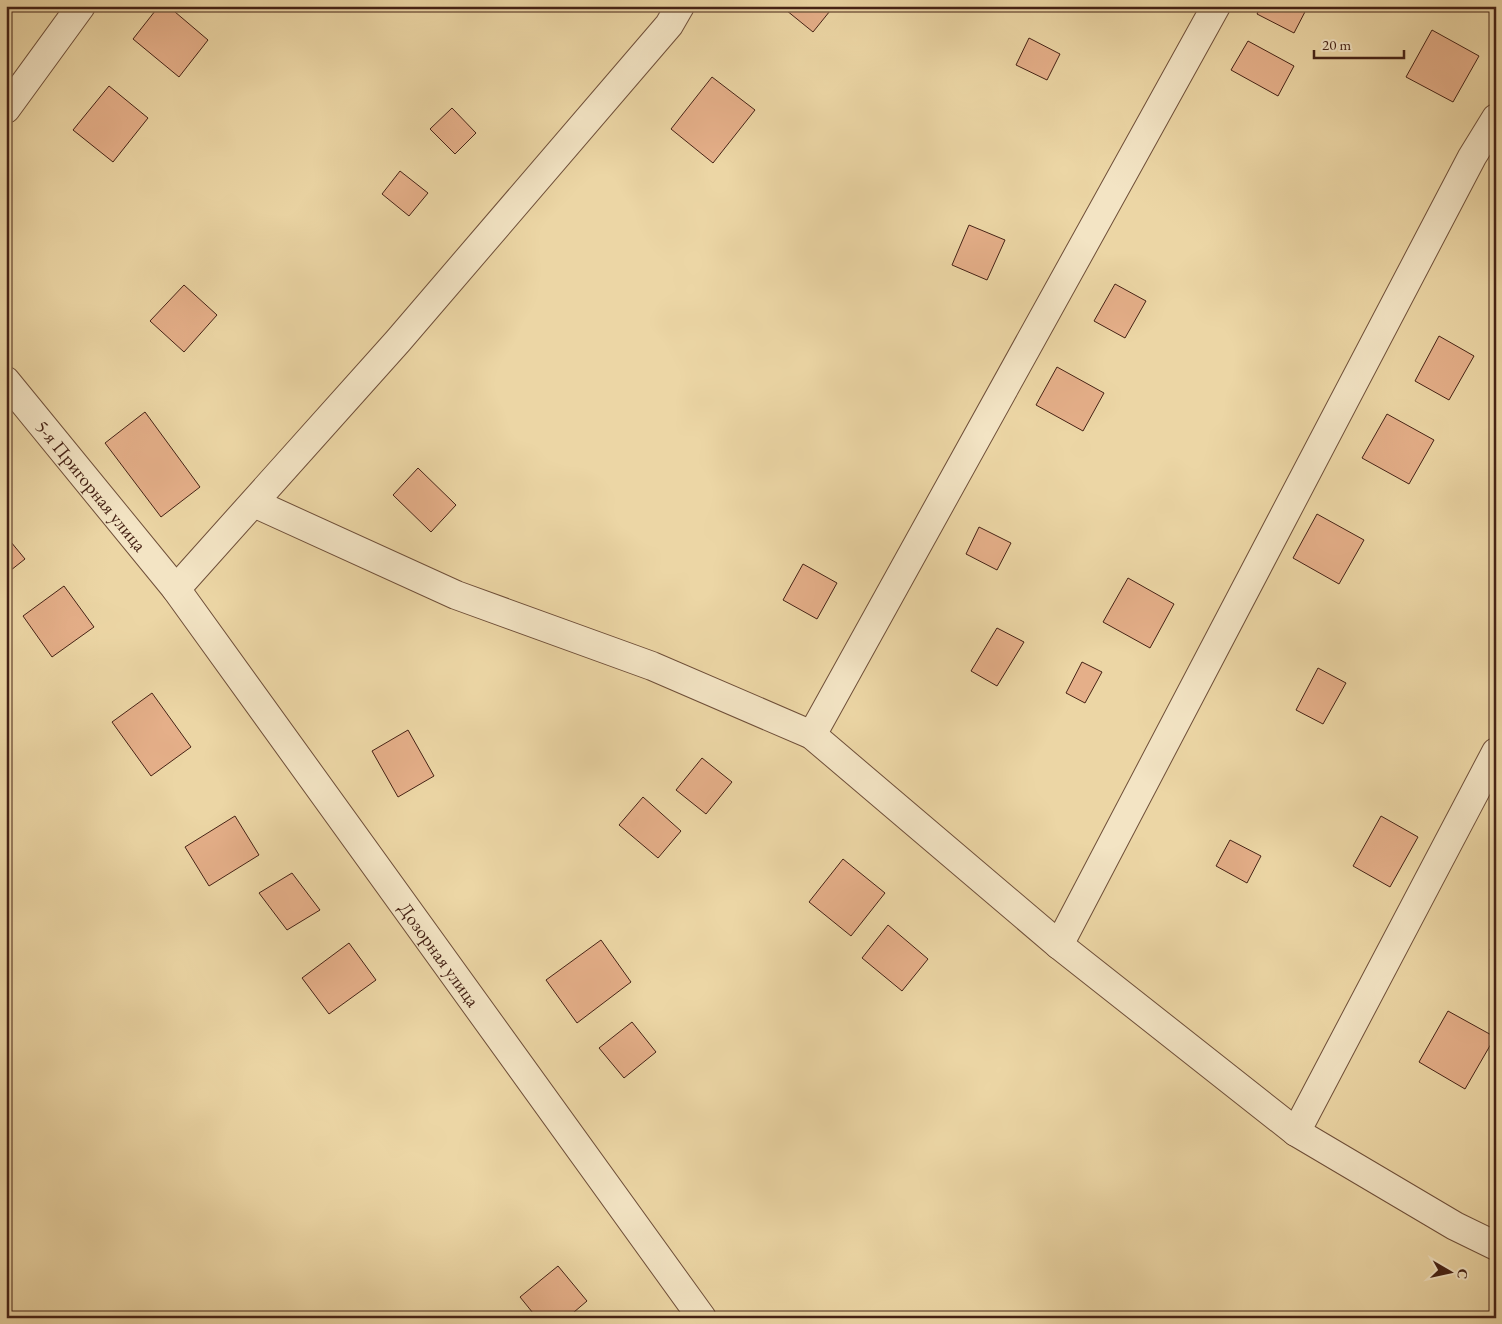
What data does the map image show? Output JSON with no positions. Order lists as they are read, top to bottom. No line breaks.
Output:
{"streets":{"street":["5-я Пригорная улица","Дозорная улица"]},"crossings":[["5-я Пригорная улица","Дозорная улица"]],"scale_bar":"20 m","north":"right"}
